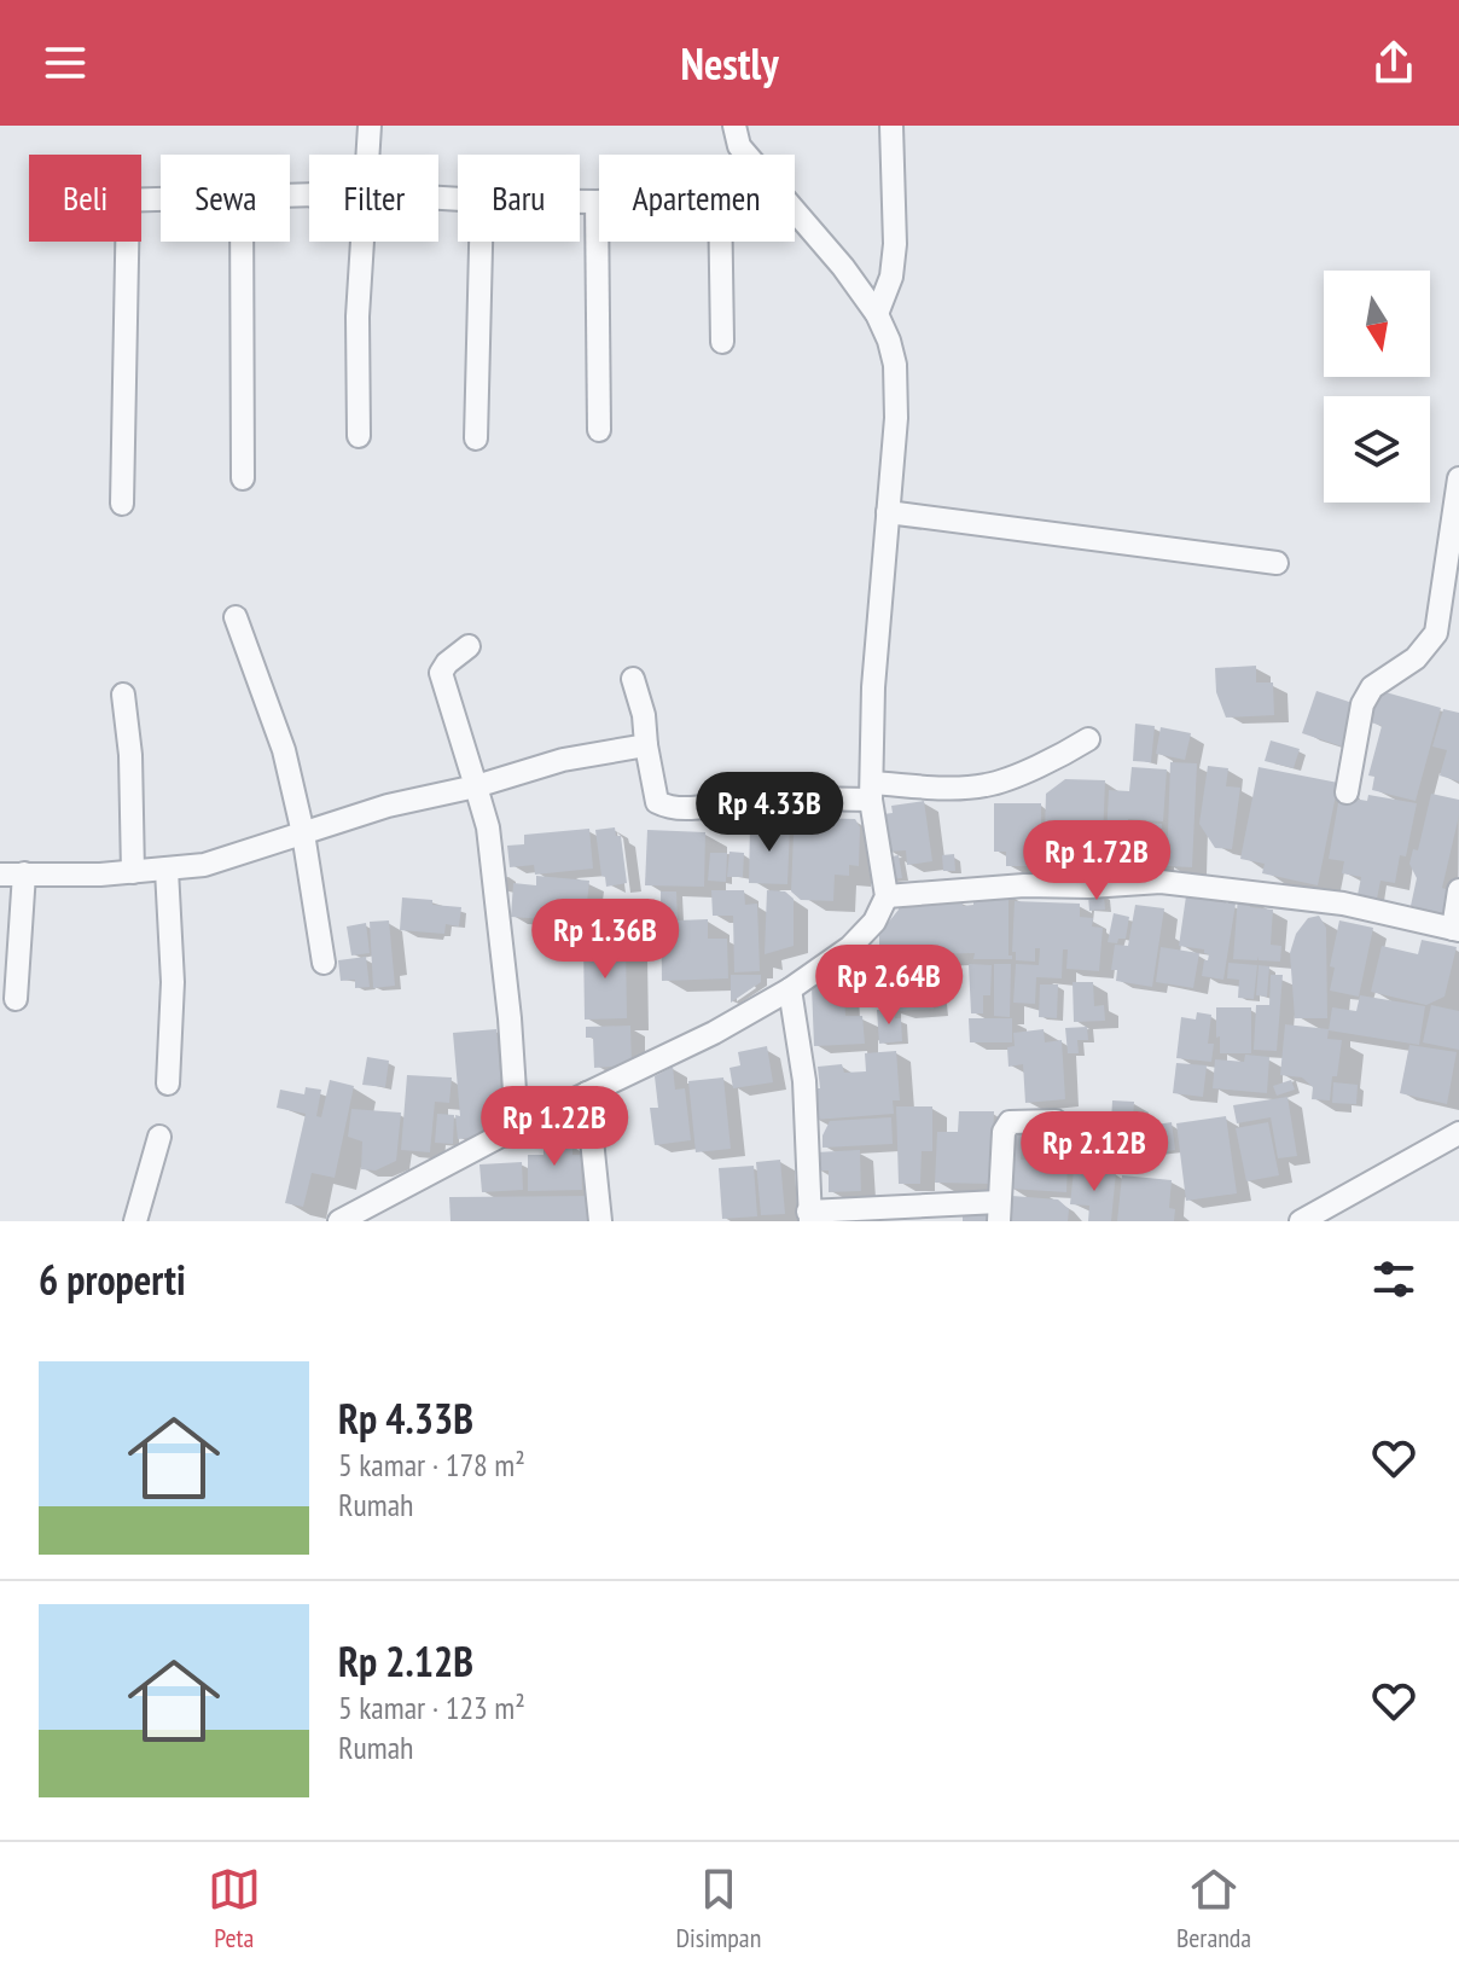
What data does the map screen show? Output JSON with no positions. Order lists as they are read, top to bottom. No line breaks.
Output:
{"north":"bottom","page":{"header":"Nestly","chip":["Beli","Sewa","Filter","Baru","Apartemen"],"price":["Rp 4.33B","Rp 1.72B","Rp 1.36B","Rp 2.64B","Rp 1.22B","Rp 2.12B"],"heading":"6 properti","list":[{"name":"Rp 4.33B","note":"5 kamar · 178 m² · Rumah"},{"name":"Rp 2.12B","note":"5 kamar · 123 m² · Rumah"}],"tabs":["Peta","Disimpan","Beranda"]}}
